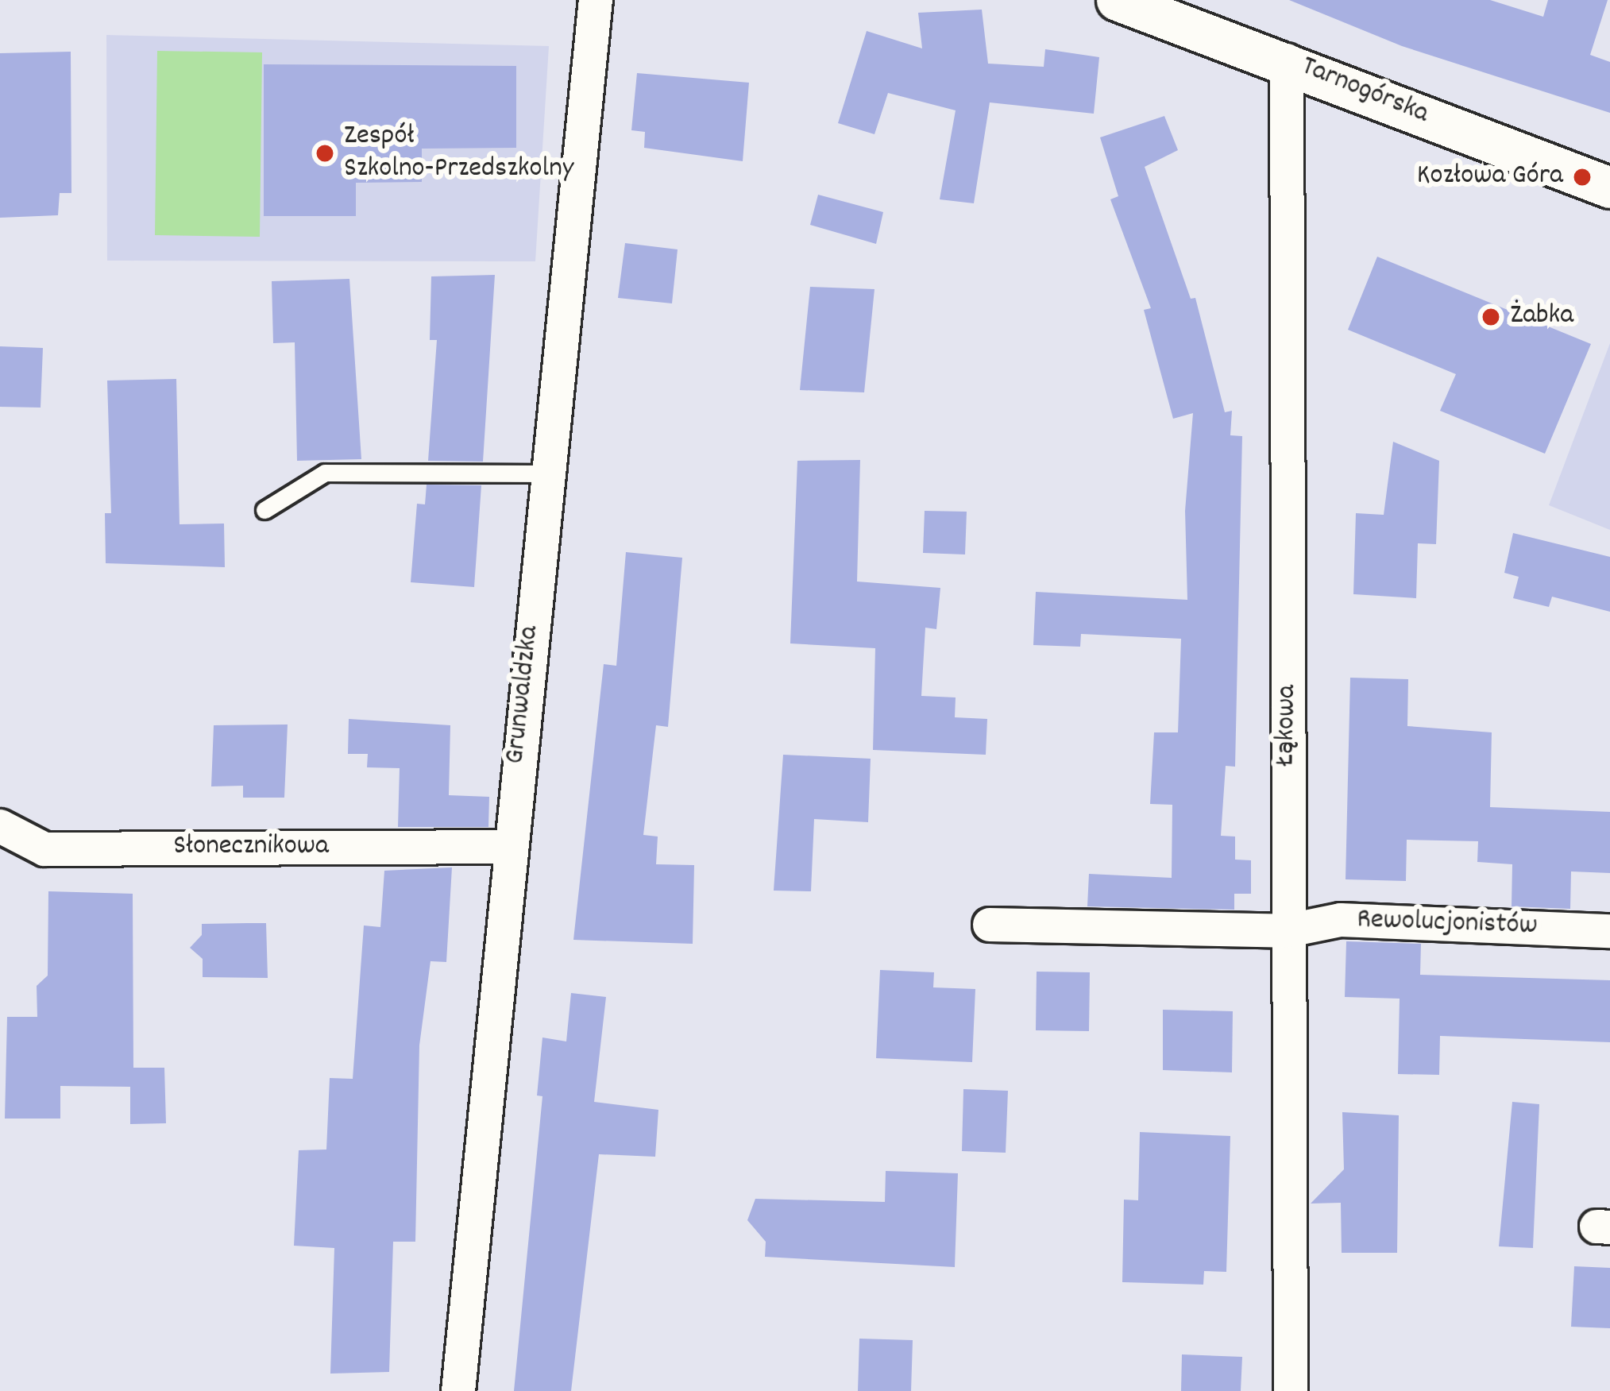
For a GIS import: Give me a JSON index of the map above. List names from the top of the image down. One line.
{"streets":{"street":["Tarnogórska","Grunwaldzka","Łąkowa","Słonecznikowa","Rewolucjonistów"]},"crossings":[["Tarnogórska","Łąkowa"],["Grunwaldzka","Słonecznikowa"],["Łąkowa","Rewolucjonistów"]],"places":["Zespół Szkolno-Przedszkolny","Kozłowa Góra","Żabka"]}
